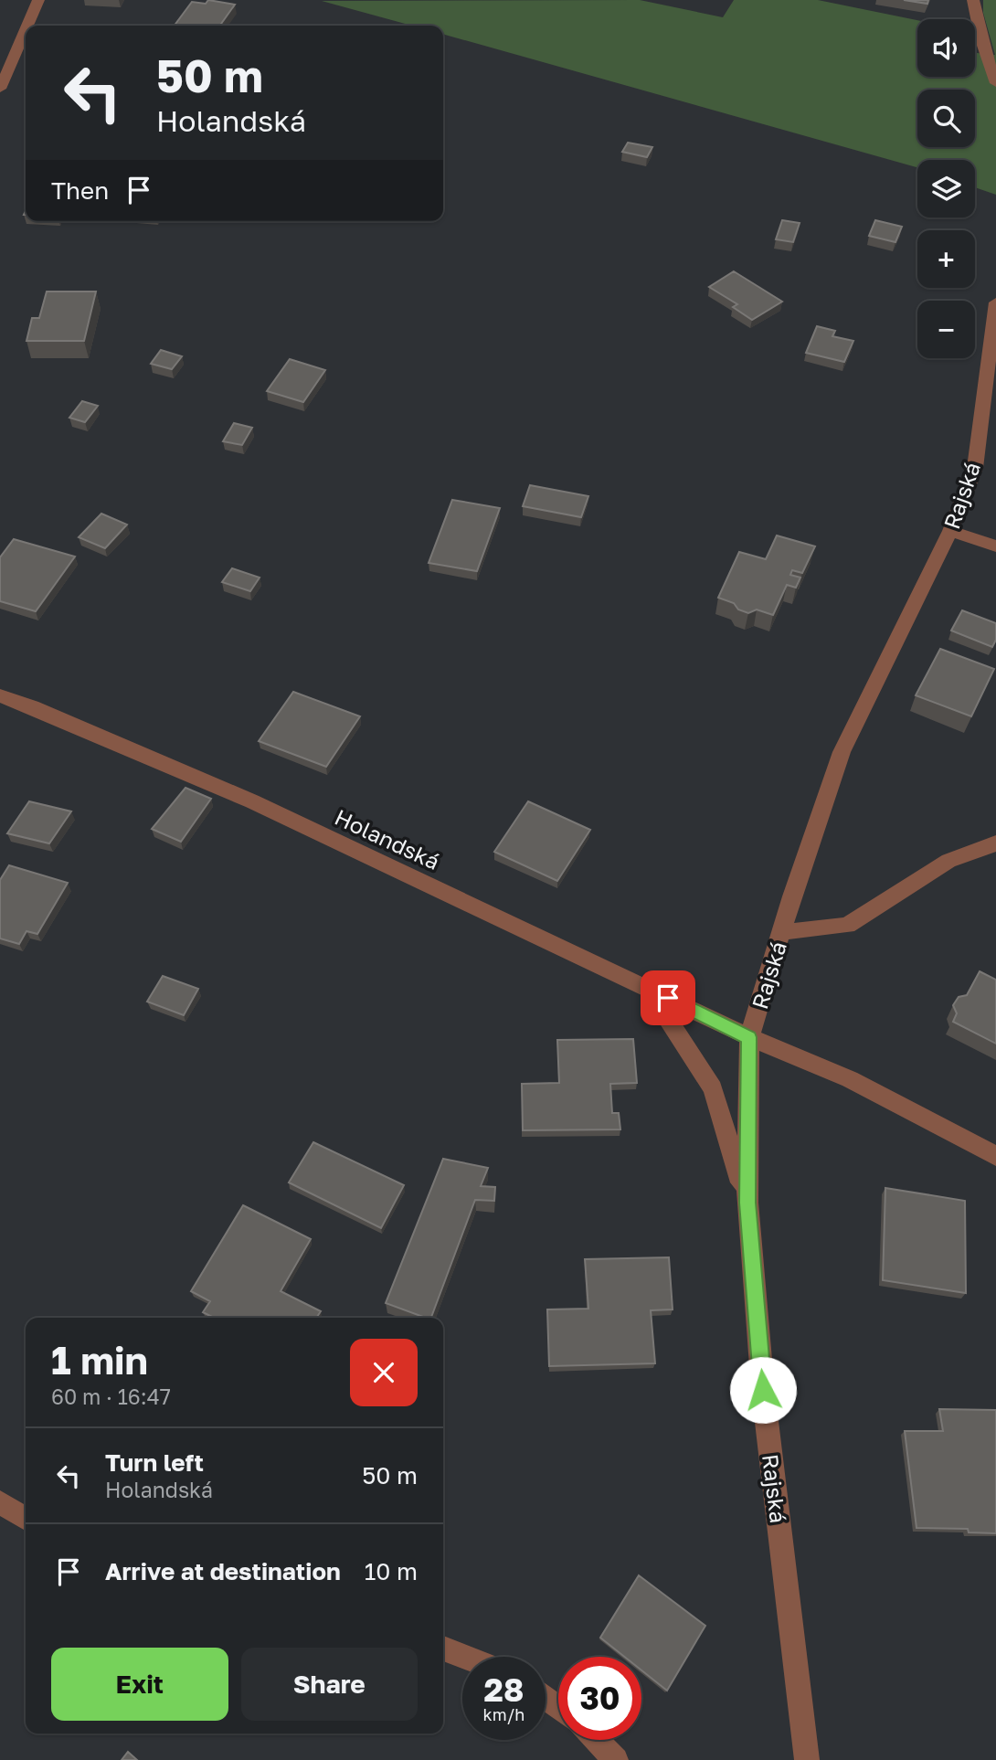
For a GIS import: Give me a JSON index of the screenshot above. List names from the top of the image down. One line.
{"streets":{"street":["Rajská","Holandská"]},"crossings":[["Rajská","Holandská"]],"page":{"map_buttons":["+","−"],"turn":["50 m","Holandská"],"then":"Then","heading":["1 min","60 m · 16:47"],"list":[{"name":"Turn left","note":"Holandská","value":"50 m"},{"name":"Arrive at destination","value":"10 m"}],"buttons":["Exit","Share"],"speed":"28 km/h","limit":"30"}}
